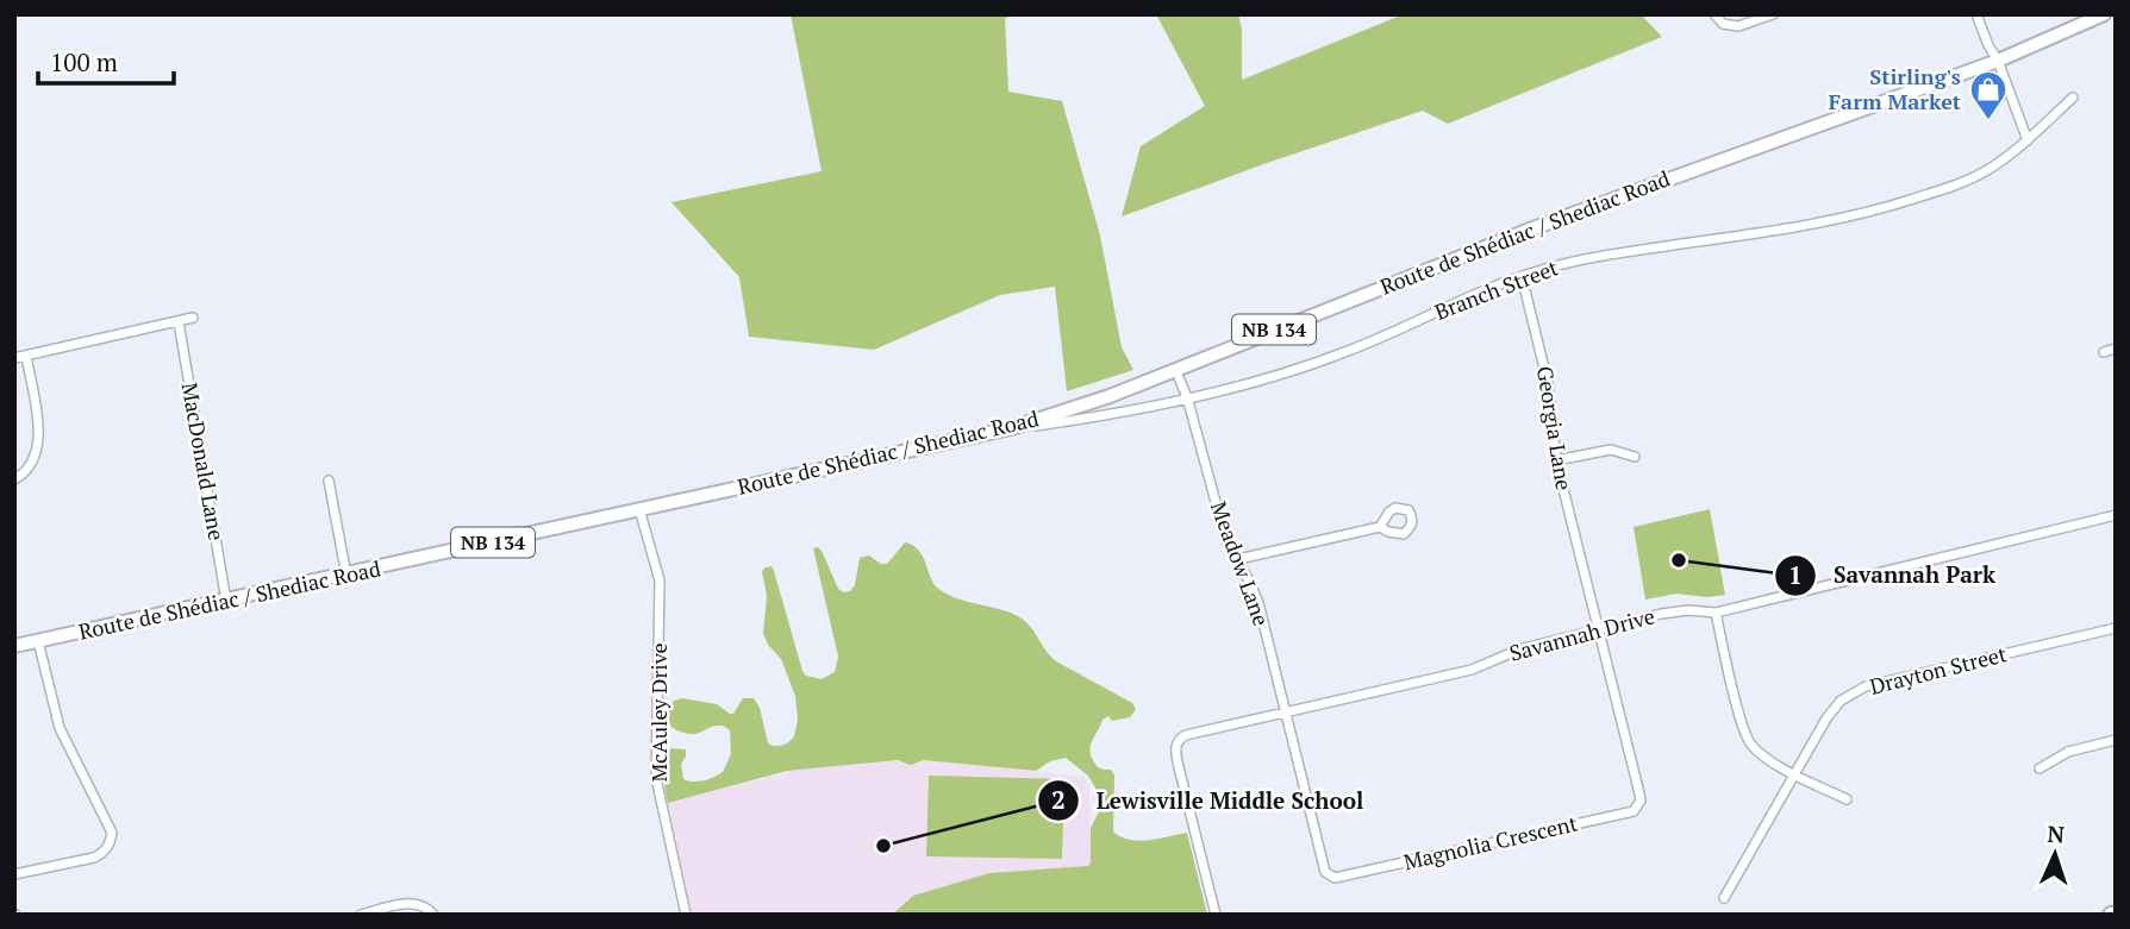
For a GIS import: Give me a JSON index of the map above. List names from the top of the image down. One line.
{"streets":{"main road":["Route de Shédiac / Shediac Road","NB 134"],"street":["Branch Street","Georgia Lane","MacDonald Lane","Meadow Lane","Savannah Drive","Drayton Street","McAuley Drive","Magnolia Crescent"]},"crossings":[["Route de Shédiac / Shediac Road","Branch Street"],["Route de Shédiac / Shediac Road","MacDonald Lane"],["Route de Shédiac / Shediac Road","Meadow Lane"],["Route de Shédiac / Shediac Road","McAuley Drive"],["Branch Street","Georgia Lane"],["Branch Street","Meadow Lane"],["Georgia Lane","Savannah Drive"],["Georgia Lane","Magnolia Crescent"],["Meadow Lane","Savannah Drive"],["Meadow Lane","Magnolia Crescent"],["Savannah Drive","Magnolia Crescent"]],"places":{"shop":["Stirling's Farm Market"],"other":["Savannah Park","Lewisville Middle School"]},"scale_bar":"100 m","north":"top"}
